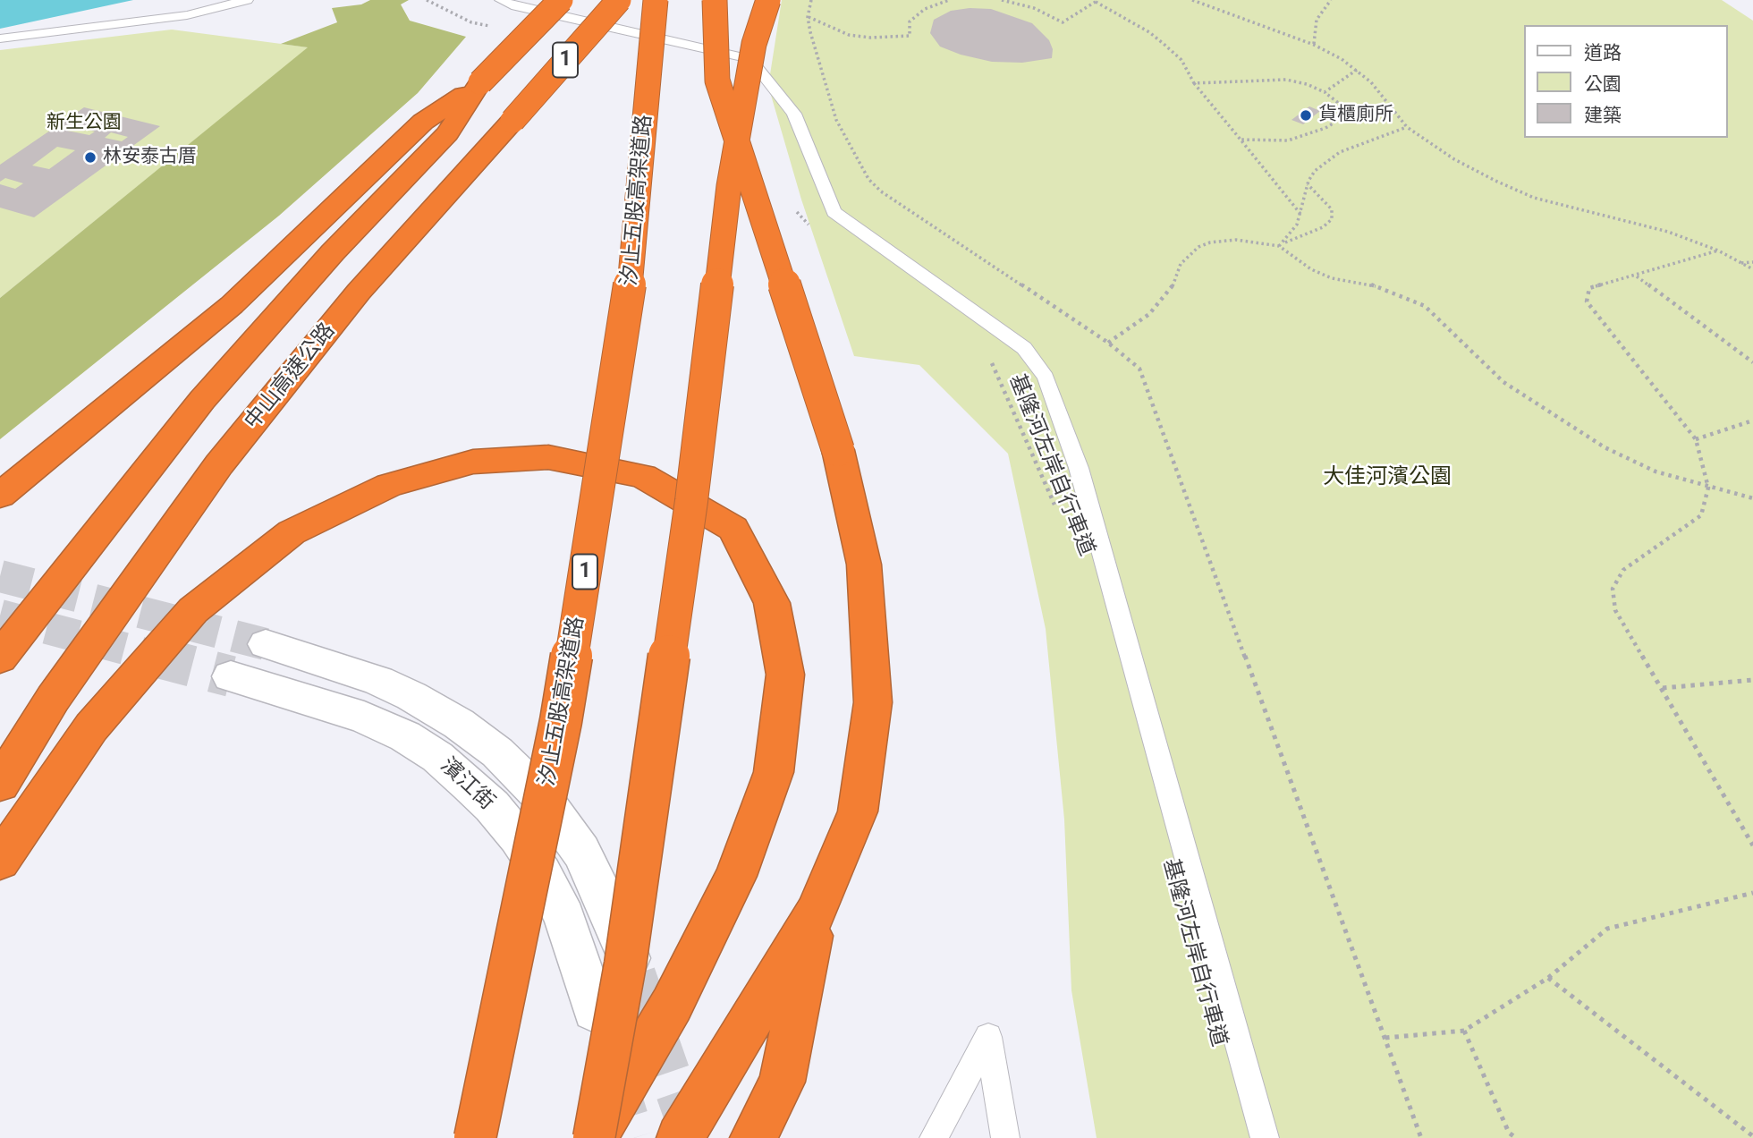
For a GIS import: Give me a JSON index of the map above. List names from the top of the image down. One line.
{"streets":{"highway":["1","汐止五股高架道路","中山高速公路"],"main road":["濱江街"],"path":["基隆河左岸自行車道"]},"parks":["新生公園","大佳河濱公園"],"places":["貨櫃廁所","林安泰古厝"],"legend":["道路","公園","建築"]}
